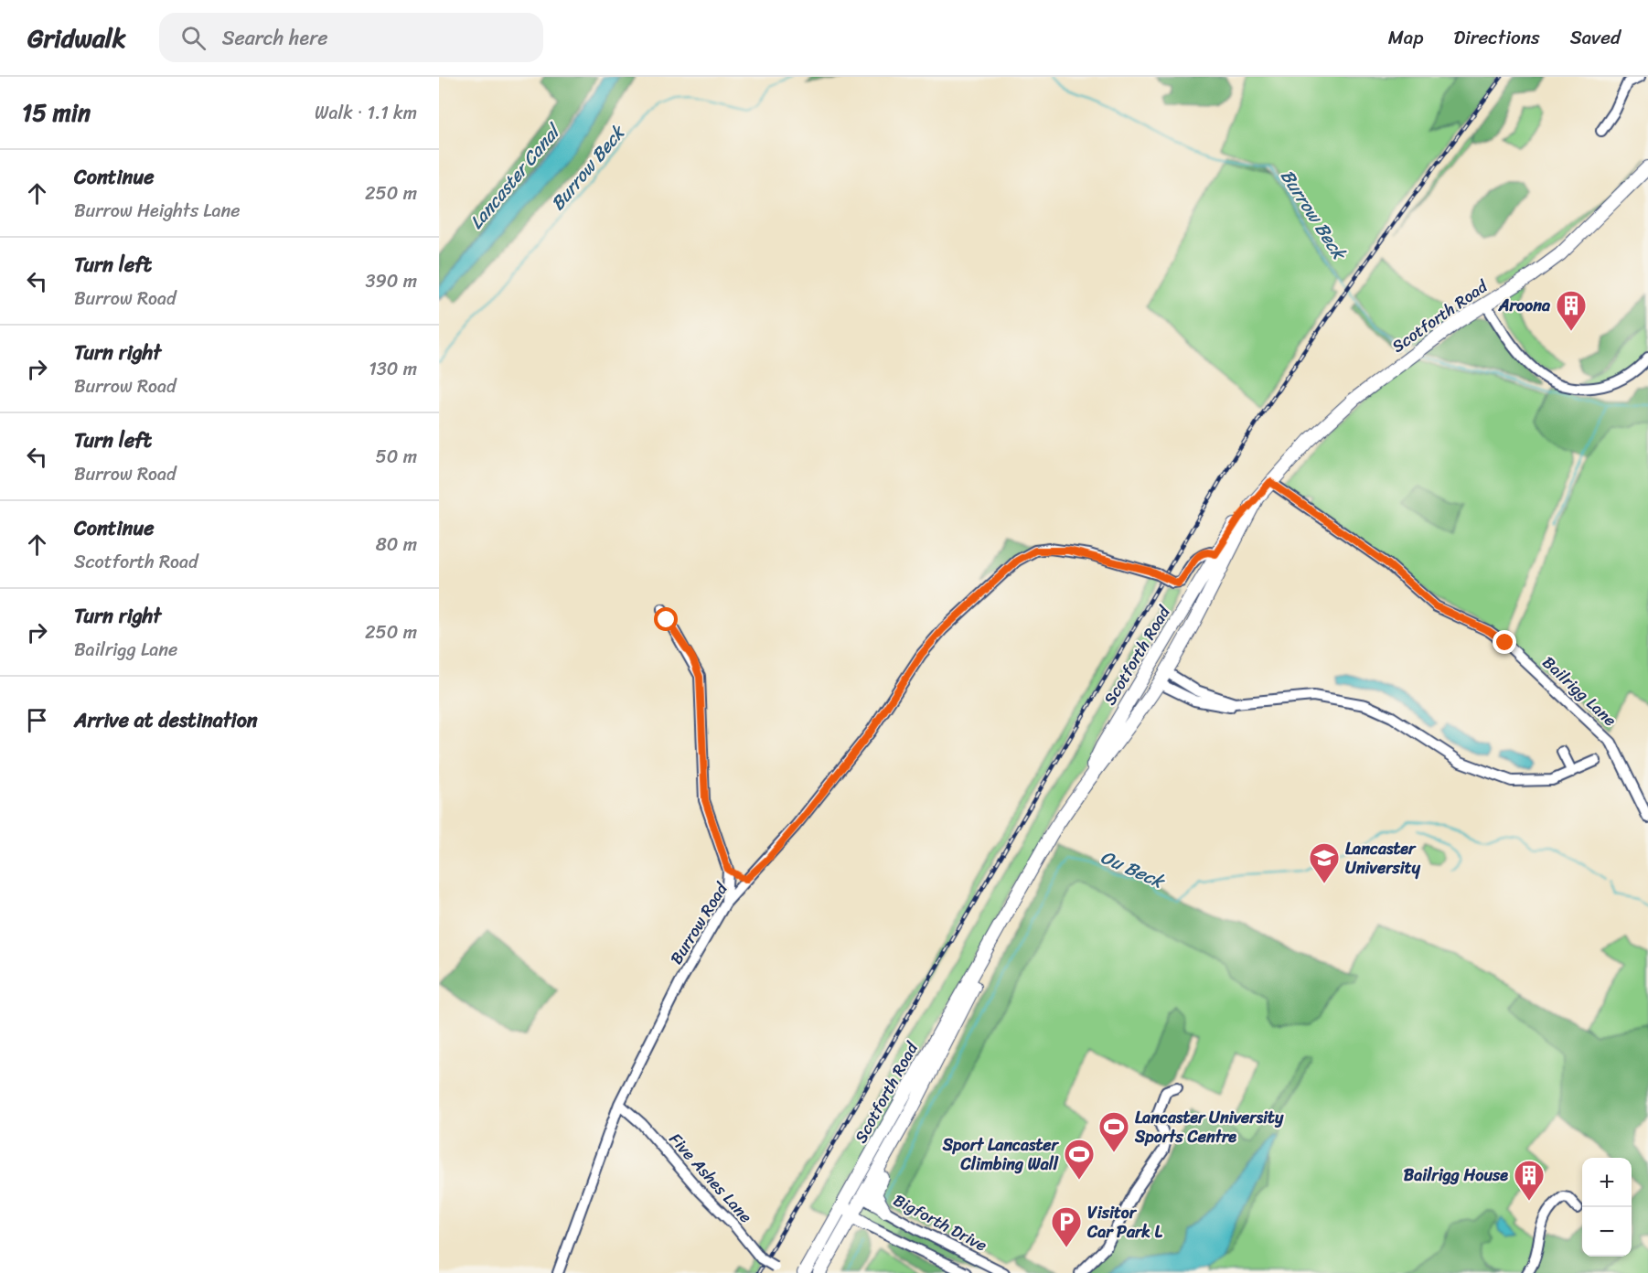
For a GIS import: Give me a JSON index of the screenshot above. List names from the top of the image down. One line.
{"streets":{"main road":["Scotforth Road"],"street":["Bailrigg Lane","Burrow Road","Five Ashes Lane","Bigforth Drive"]},"crossings":[["Scotforth Road","Bailrigg Lane"],["Scotforth Road","Burrow Road"],["Scotforth Road","Bigforth Drive"],["Burrow Road","Five Ashes Lane"]],"water":["Burrow Beck","Lancaster Canal","Ou Beck"],"places":{"building":["Aroona","Bailrigg House"],"school or university":["Lancaster University"],"sports":["Lancaster University Sports Centre","Sport Lancaster Climbing Wall"],"parking":["Visitor Car Park L"]},"page":{"header":"Gridwalk","search":"Search here","nav":["Map","Directions","Saved"],"heading":["15 min","Walk · 1.1 km"],"list":[["Continue","Burrow Heights Lane","250 m"],["Turn left","Burrow Road","390 m"],["Turn right","Burrow Road","130 m"],["Turn left","Burrow Road","50 m"],["Continue","Scotforth Road","80 m"],["Turn right","Bailrigg Lane","250 m"],"Arrive at destination"],"map_buttons":["+","−"]}}
